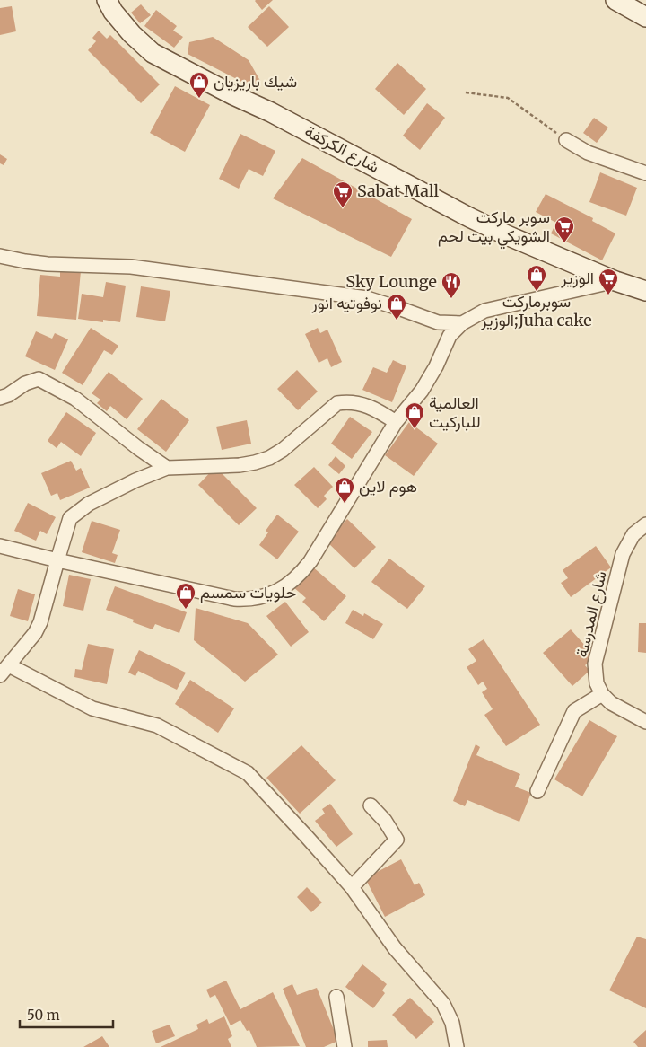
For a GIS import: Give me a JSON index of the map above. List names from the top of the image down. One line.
{"streets":{"street":["شارع الكركفة","شارع المدرسة"]},"places":{"shop":["شيك باريزيان","سوبرماركت الوزير;Juha cake","نوفوتيه انور","العالمية للباركيت","هوم لاين","حلويات سمسم"],"supermarket":["Sabat Mall","سوبر ماركت الشويكي بيت لحم","الوزير"],"restaurant":["Sky Lounge"]},"scale_bar":"50 m"}
